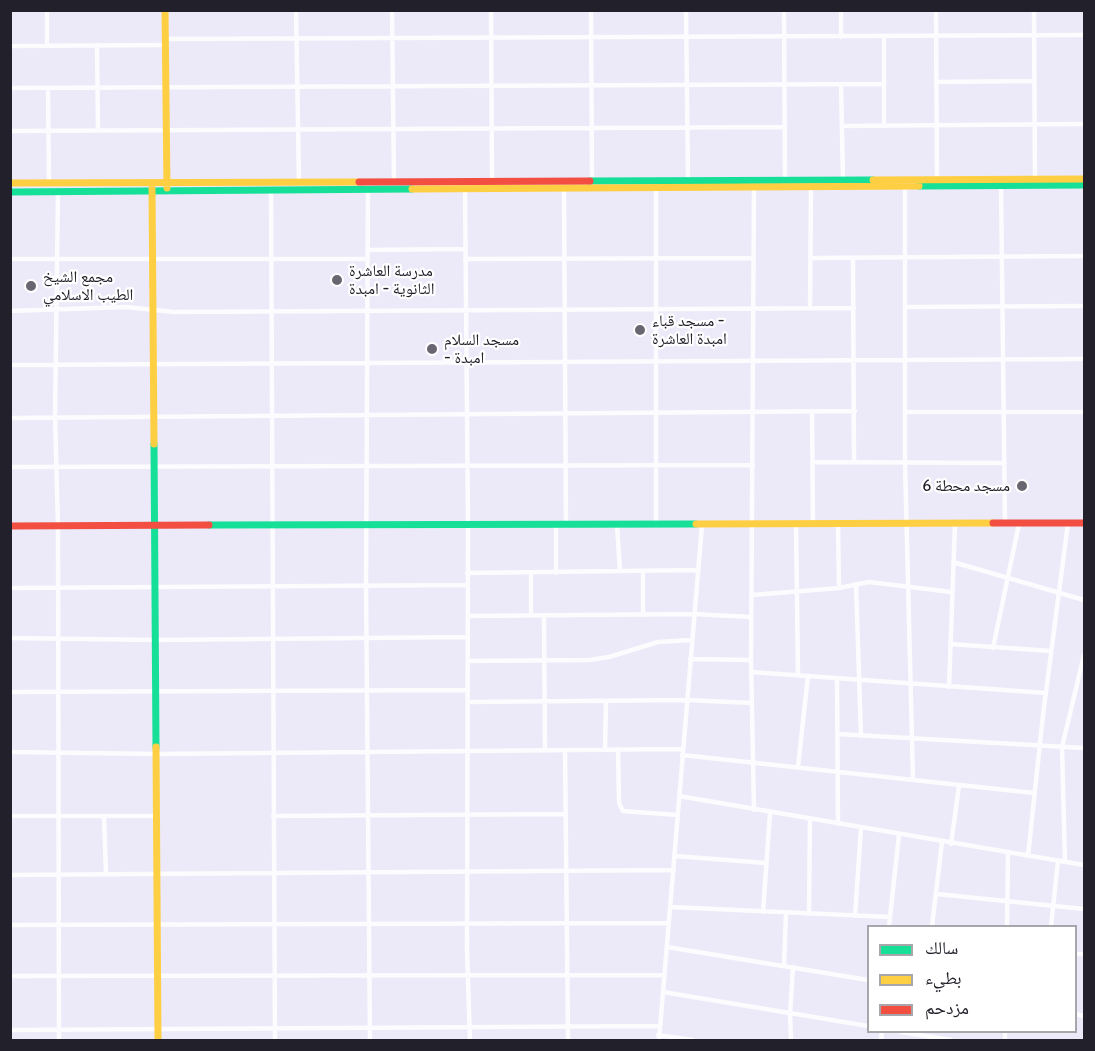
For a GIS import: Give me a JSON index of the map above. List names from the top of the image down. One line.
{"places":["مدرسة العاشرة الثانوية - امبدة","مجمع الشيخ الطيب الاسلامي","مسجد قباء - امبدة العاشرة","مسجد السلام - امبدة","مسجد محطة 6"],"legend":["سالك","بطيء","مزدحم"]}
